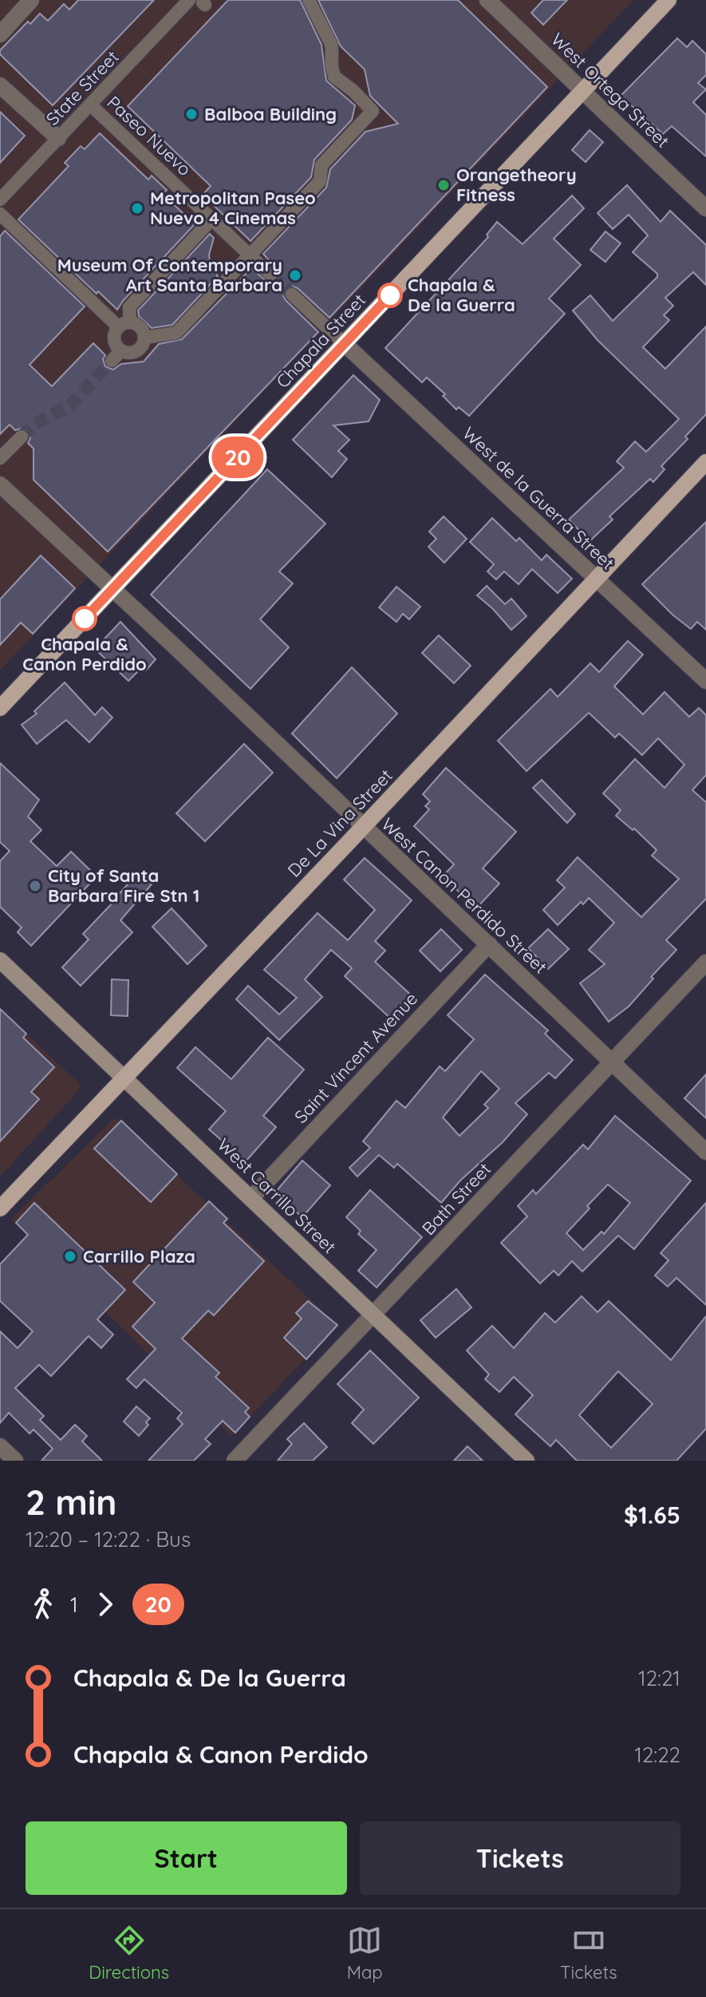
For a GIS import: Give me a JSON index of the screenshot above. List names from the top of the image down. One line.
{"streets":{"main road":["Chapala Street","De La Vina Street","West Carrillo Street"],"street":["State Street","West Ortega Street","Paseo Nuevo","West de la Guerra Street","West Canon Perdido Street","Saint Vincent Avenue","Bath Street"]},"crossings":[["State Street","Paseo Nuevo"],["West Ortega Street","Chapala Street"],["Chapala Street","West de la Guerra Street"],["Chapala Street","West Canon Perdido Street"],["West de la Guerra Street","De La Vina Street"],["De La Vina Street","West Canon Perdido Street"],["De La Vina Street","West Carrillo Street"],["West Canon Perdido Street","Saint Vincent Avenue"],["West Canon Perdido Street","Bath Street"],["Saint Vincent Avenue","West Carrillo Street"],["West Carrillo Street","Bath Street"]],"places":["Balboa Building","Orangetheory Fitness","Metropolitan Paseo Nuevo 4 Cinemas","Museum Of Contemporary Art Santa Barbara","Chapala & De la Guerra","Chapala & Canon Perdido","City of Santa Barbara Fire Stn 1","Carrillo Plaza"],"lines":["bus line 20"],"page":{"on_map":"20","heading":["2 min","12:20 – 12:22 · Bus","$1.65"],"legs":["1","20"],"list":[{"name":"Chapala & De la Guerra","value":"12:21"},{"name":"Chapala & Canon Perdido","value":"12:22"}],"buttons":["Start","Tickets"],"tabs":["Directions","Map","Tickets"]}}
